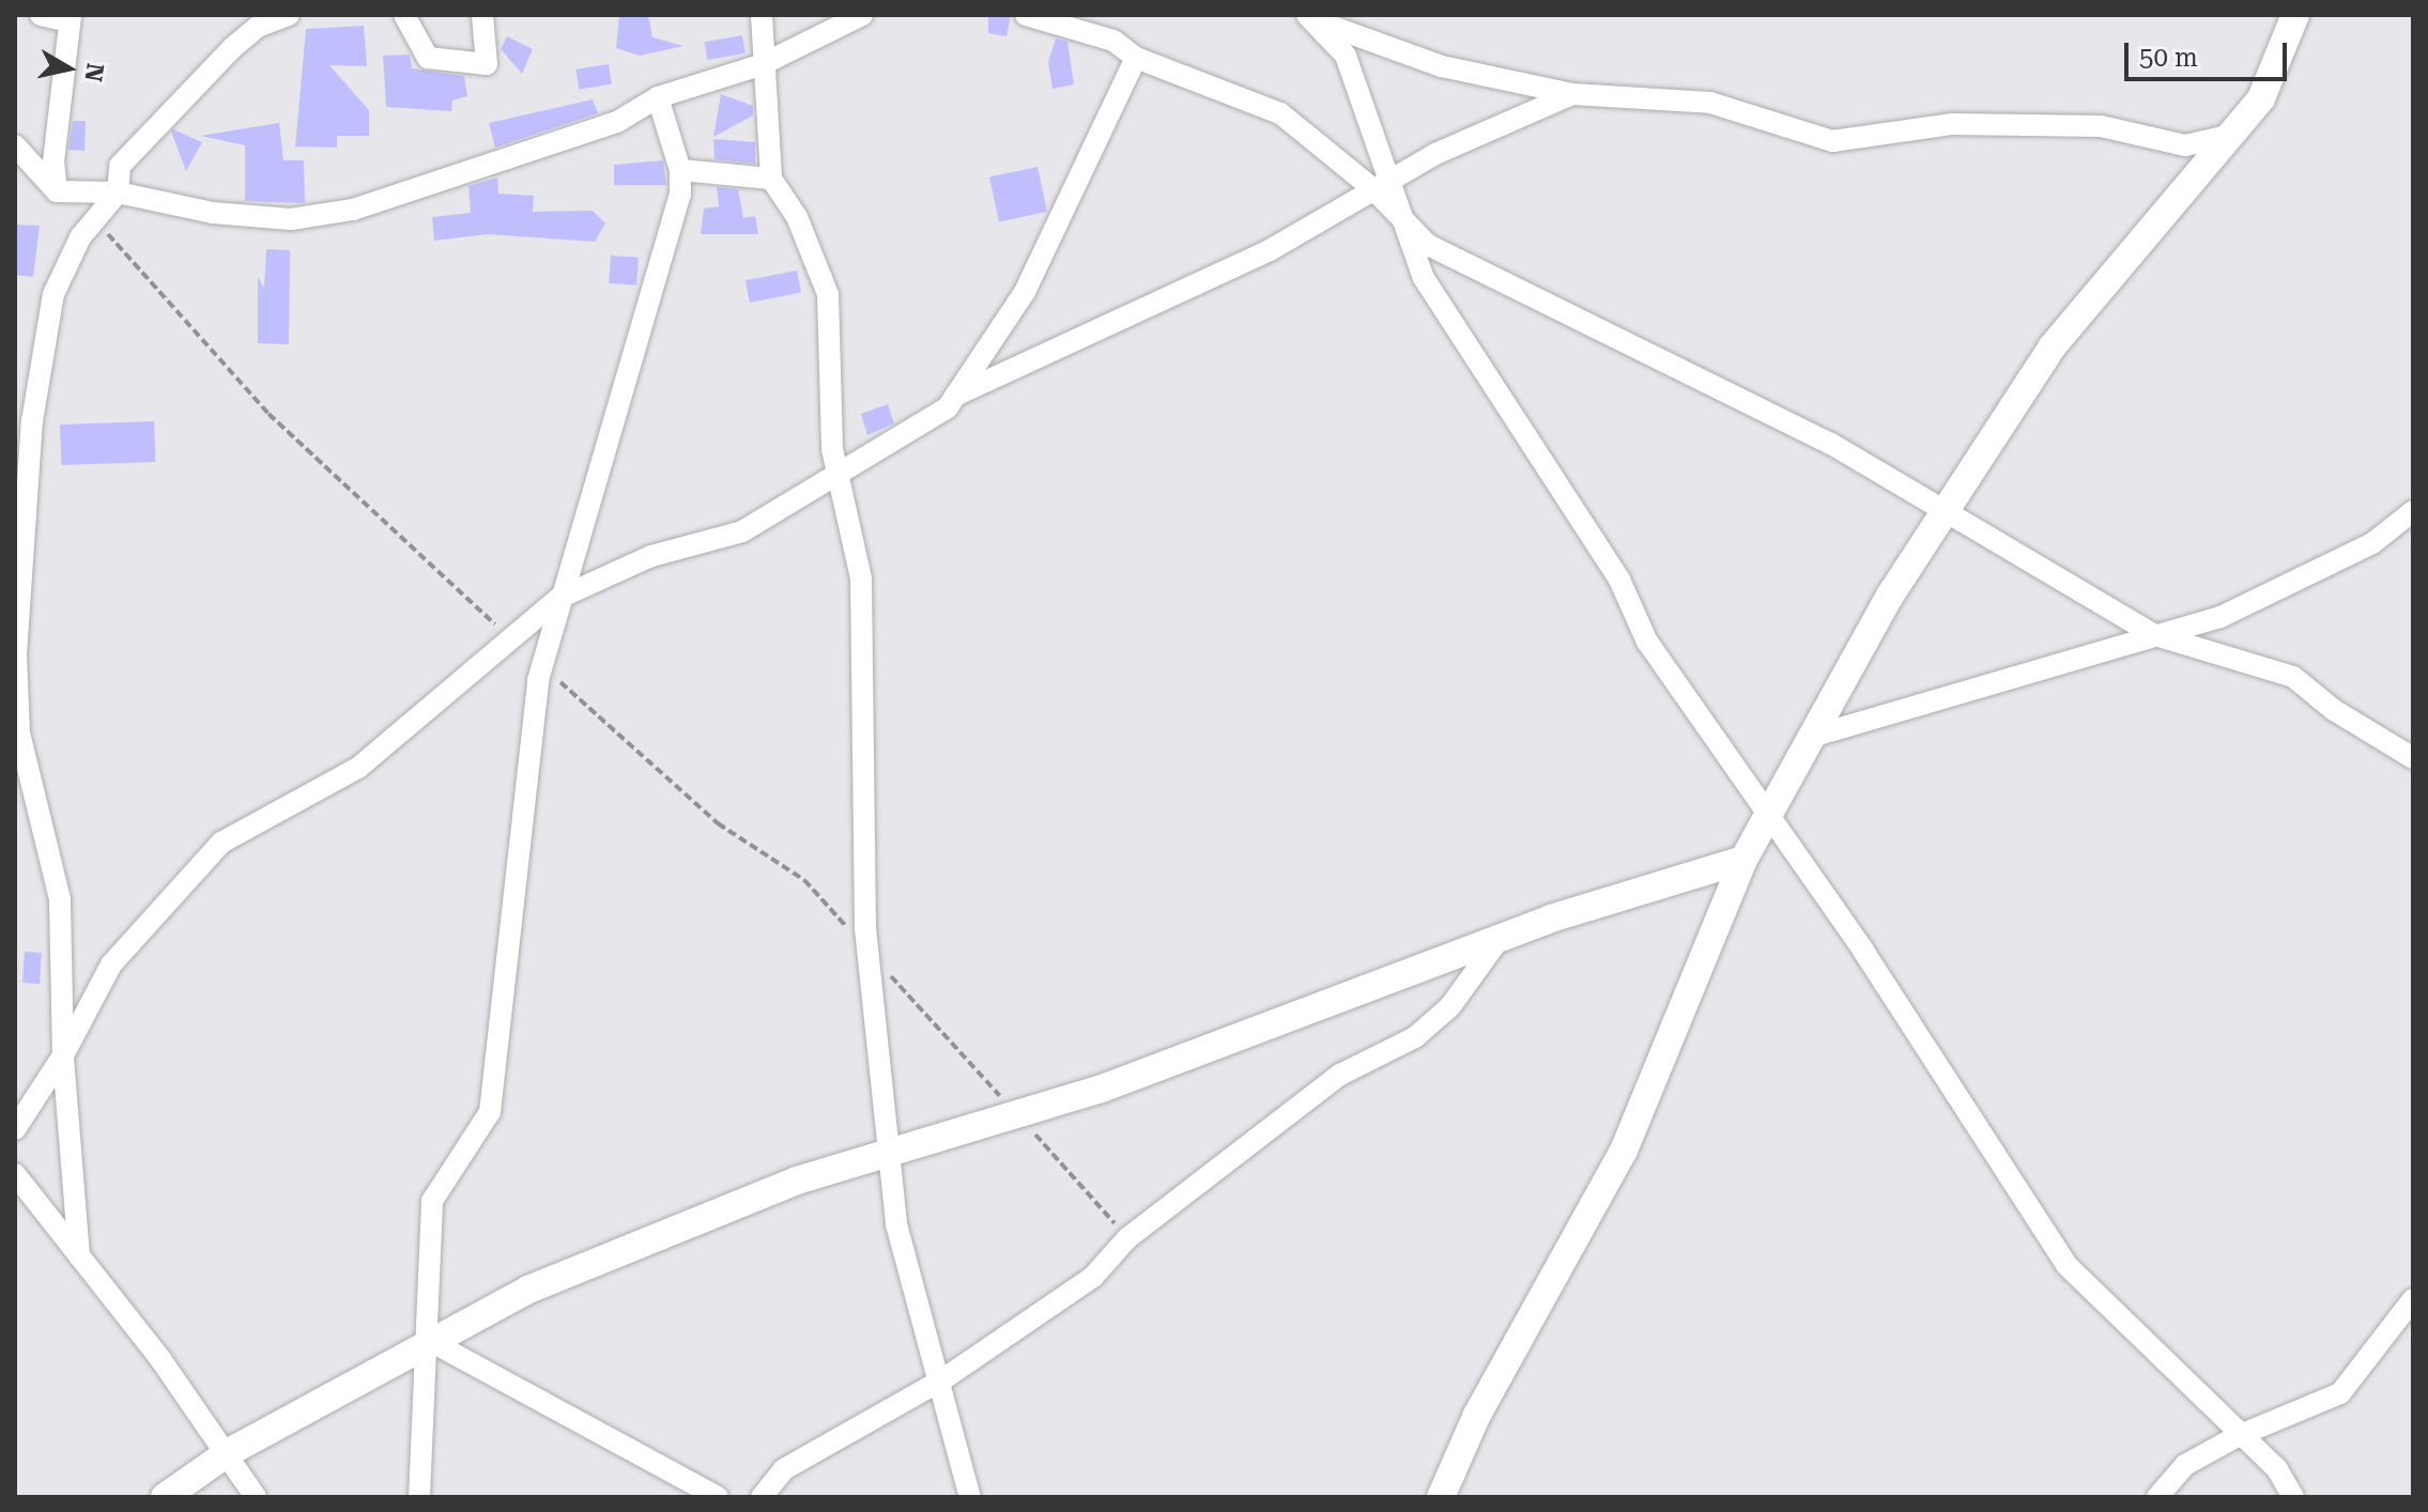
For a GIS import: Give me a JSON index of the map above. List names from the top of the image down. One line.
{"scale_bar":"50 m","north":"right"}
